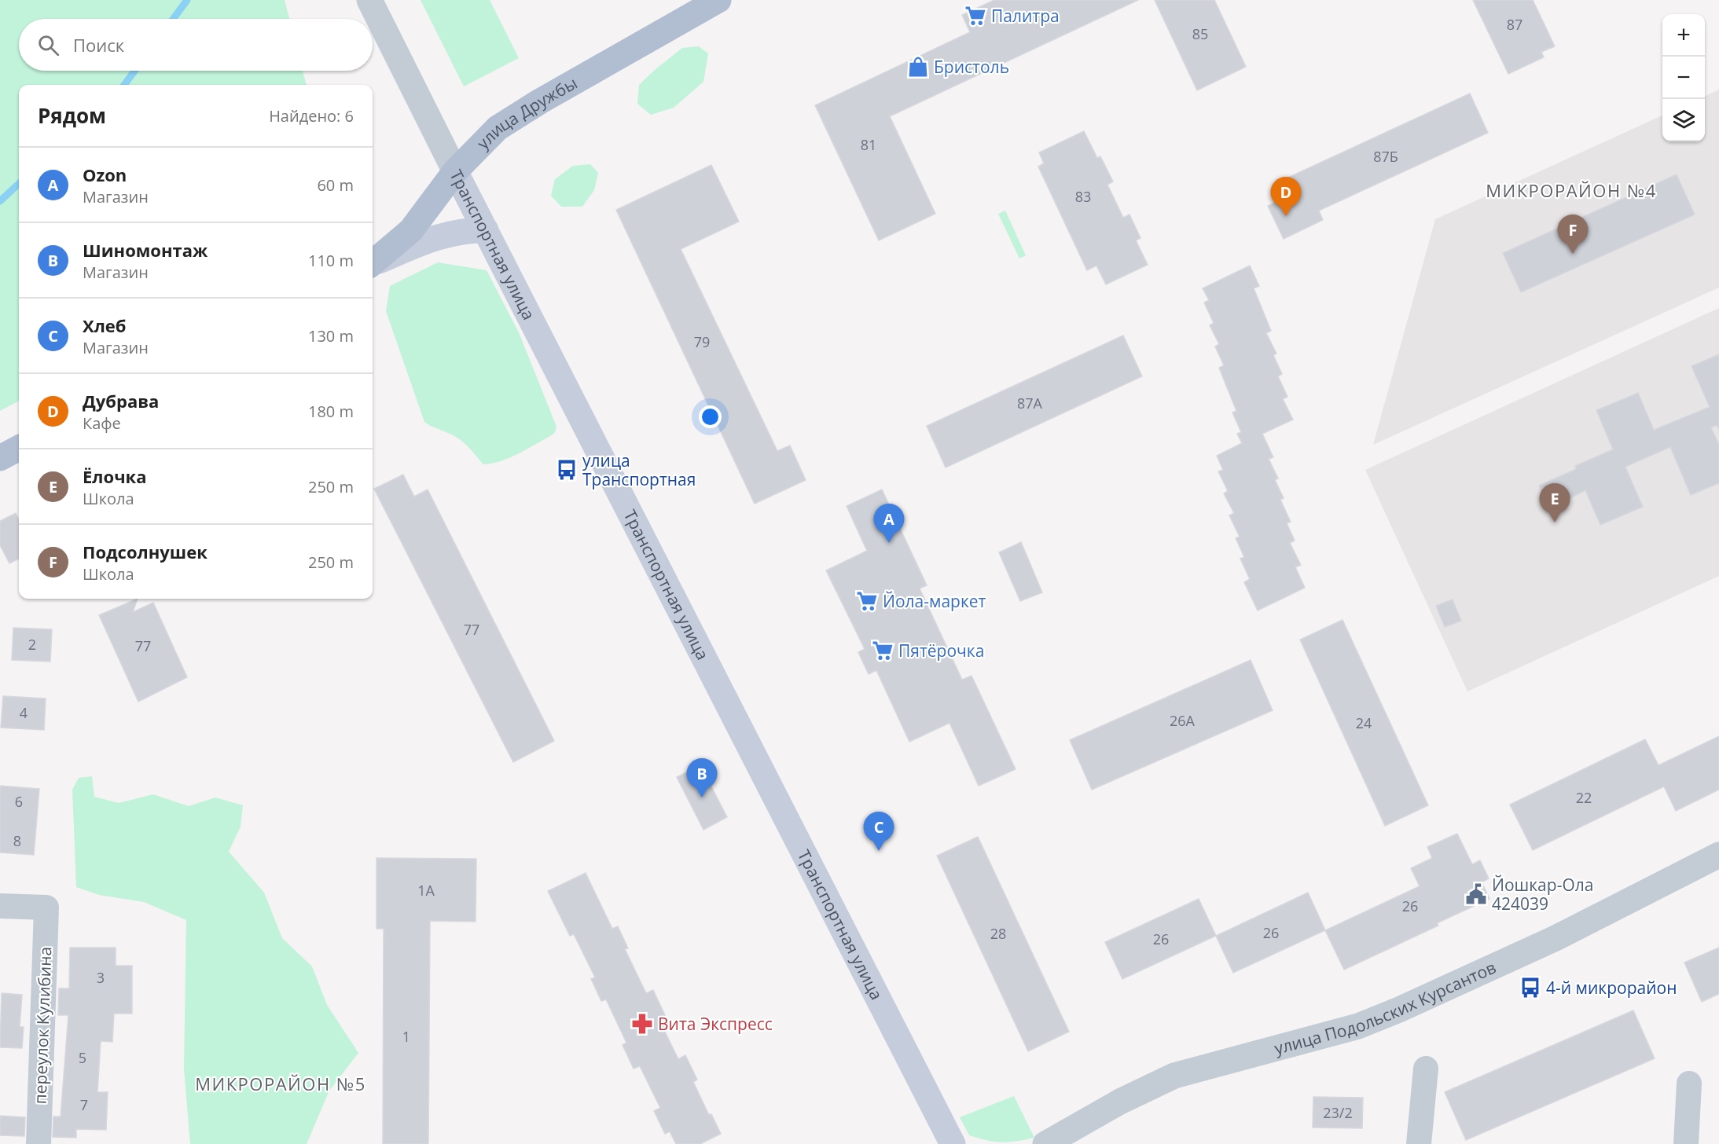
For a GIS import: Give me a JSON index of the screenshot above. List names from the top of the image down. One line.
{"streets":{"main road":["улица Дружбы","Транспортная улица"],"street":["улица Подольских Курсантов","переулок Кулибина"]},"crossings":[["улица Дружбы","Транспортная улица"]],"districts":["МИКРОРАЙОН №4","МИКРОРАЙОН №5"],"places":{"supermarket":["Палитра","Йола-маркет","Пятёрочка"],"shop":["Бристоль"],"bus stop":["улица Транспортная","4-й микрорайон"],"public building":["Йошкар-Ола 424039"],"pharmacy":["Вита Экспресс"]},"house_numbers":["87","85","81","87Б","83","79","87А","77","2","77","4","26А","24","22","6","8","1А","26","26","28","26","3","1","5","7","23/2"],"page":{"map_buttons":["+","−"],"search":"Поиск","heading":["Рядом","Найдено: 6"],"list":[{"mark":"A","name":"Ozon","note":"Магазин","value":"60 m"},{"mark":"B","name":"Шиномонтаж","note":"Магазин","value":"110 m"},{"mark":"C","name":"Хлеб","note":"Магазин","value":"130 m"},{"mark":"D","name":"Дубрава","note":"Кафе","value":"180 m"},{"mark":"E","name":"Ёлочка","note":"Школа","value":"250 m"},{"mark":"F","name":"Подсолнушек","note":"Школа","value":"250 m"}],"pins":["D","F","E","A","B","C"]}}
